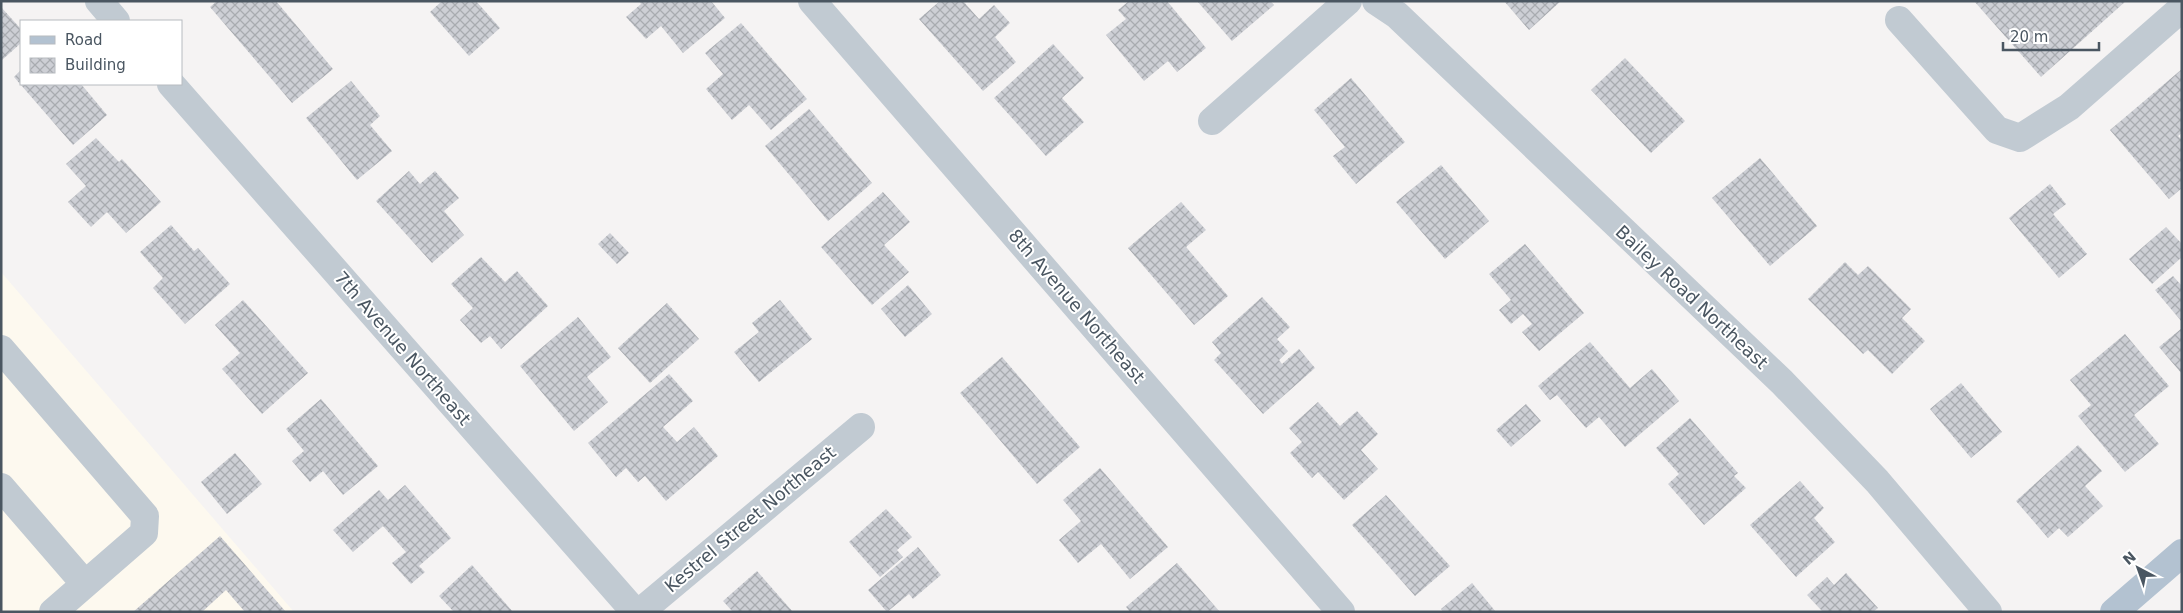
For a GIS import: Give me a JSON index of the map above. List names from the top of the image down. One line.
{"streets":{"street":["Bailey Road Northeast","8th Avenue Northeast","7th Avenue Northeast","Kestrel Street Northeast"]},"legend":["Road","Building"],"scale_bar":"20 m","north":"top left"}
